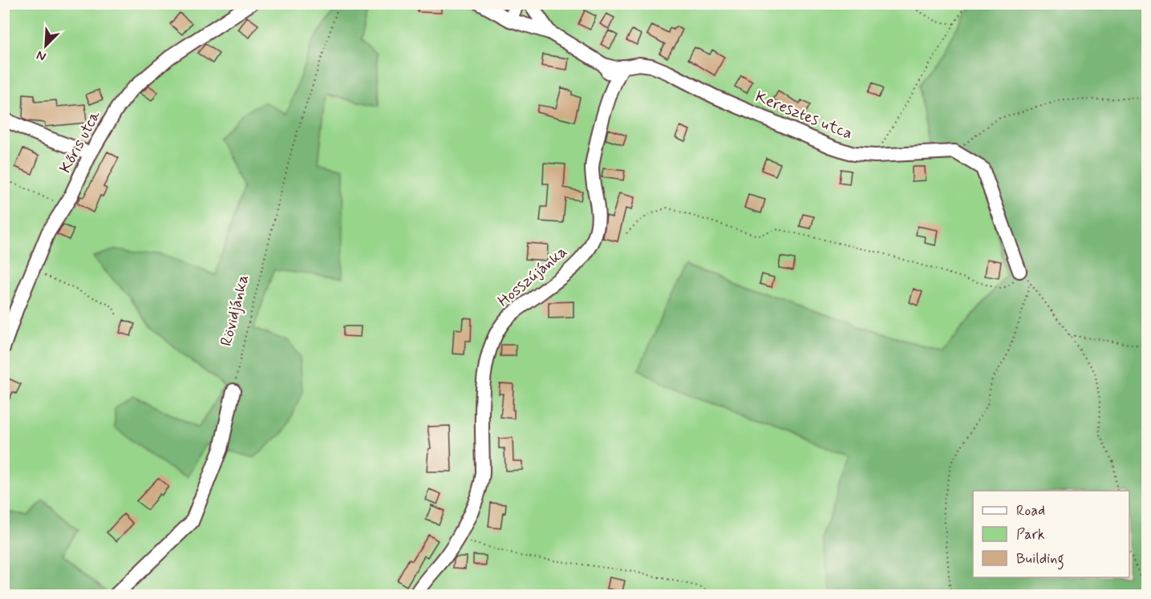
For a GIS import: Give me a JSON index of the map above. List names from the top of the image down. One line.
{"streets":{"street":["Keresztes utca","Kőris utca","Hosszújánka"],"path":["Rövidjánka"]},"legend":["Road","Park","Building"],"north":"bottom left"}
